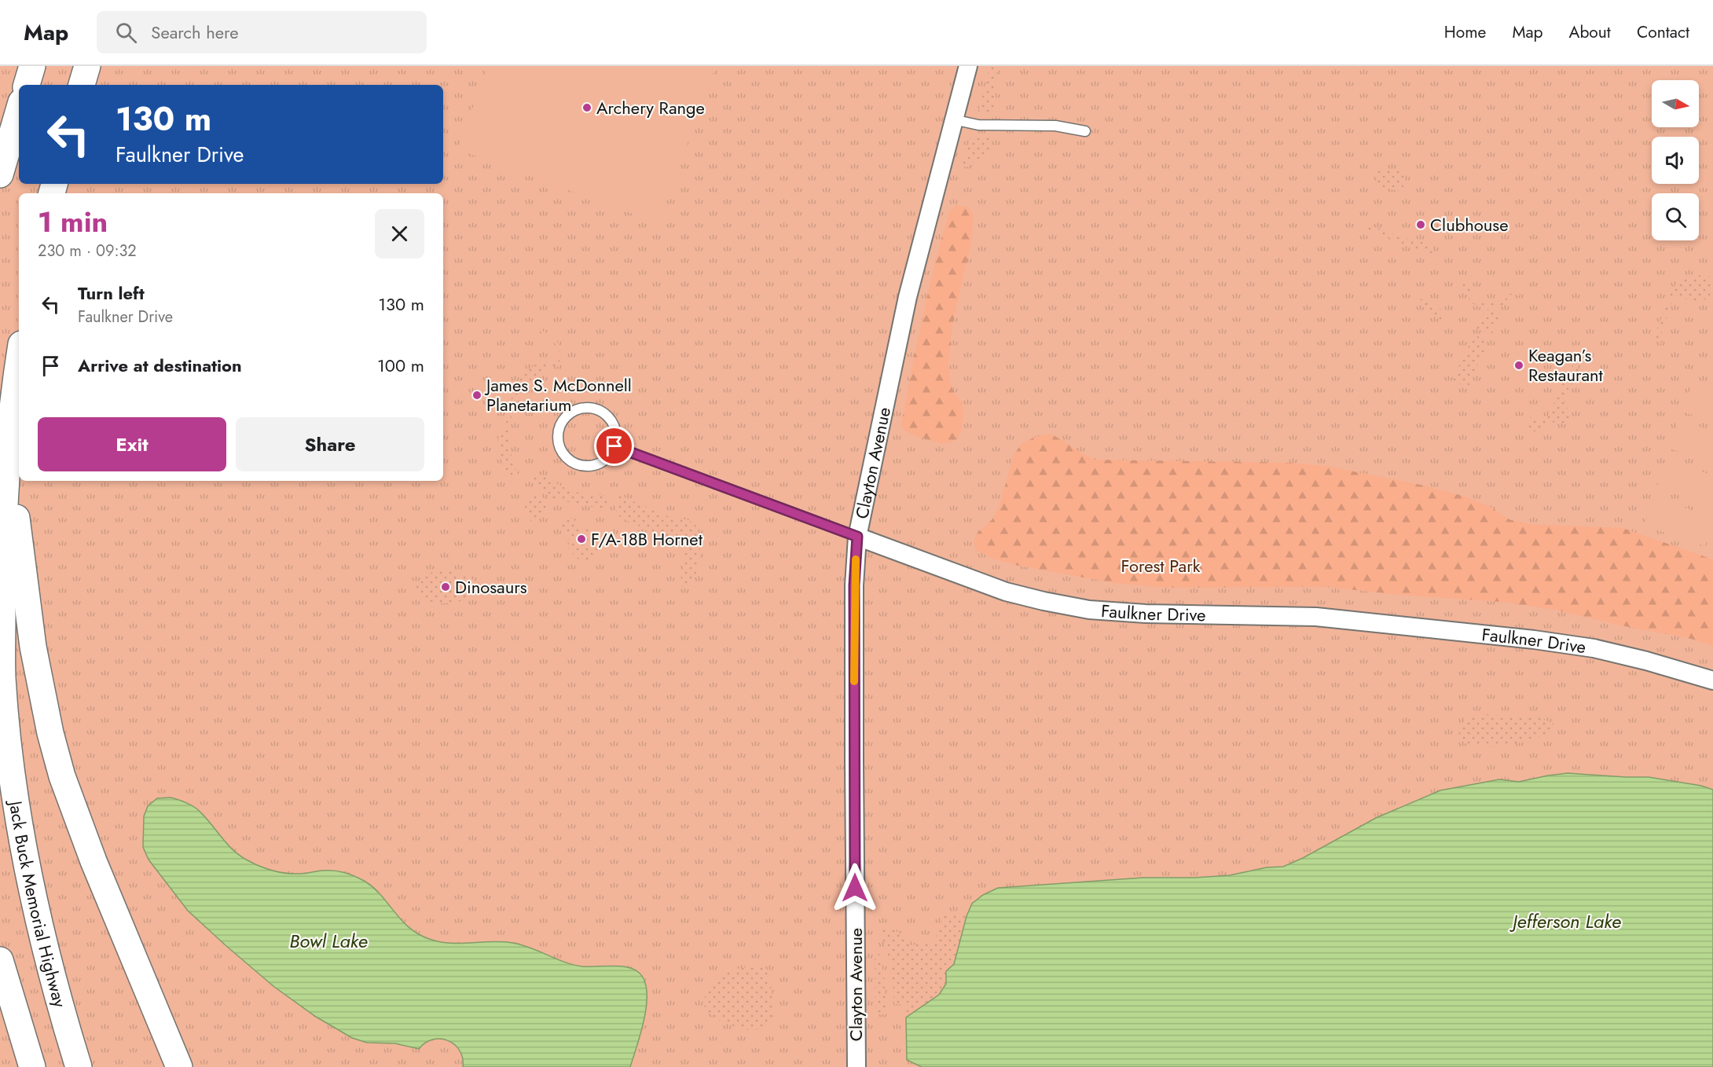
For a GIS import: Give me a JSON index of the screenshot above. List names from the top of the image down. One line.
{"streets":{"highway":["Jack Buck Memorial Highway"],"street":["Clayton Avenue","Faulkner Drive"]},"crossings":[["Clayton Avenue","Faulkner Drive"]],"water":["Jefferson Lake","Bowl Lake"],"parks":["Forest Park"],"places":["Archery Range","Clubhouse","Keagan’s Restaurant","James S. McDonnell Planetarium","F/A-18B Hornet","Dinosaurs"],"north":"right","page":{"header":"Map","search":"Search here","nav":["Home","Map","About","Contact"],"turn":["130 m","Faulkner Drive"],"heading":["1 min","230 m · 09:32"],"list":[{"name":"Turn left","note":"Faulkner Drive","value":"130 m"},{"name":"Arrive at destination","value":"100 m"}],"buttons":["Exit","Share"]}}
